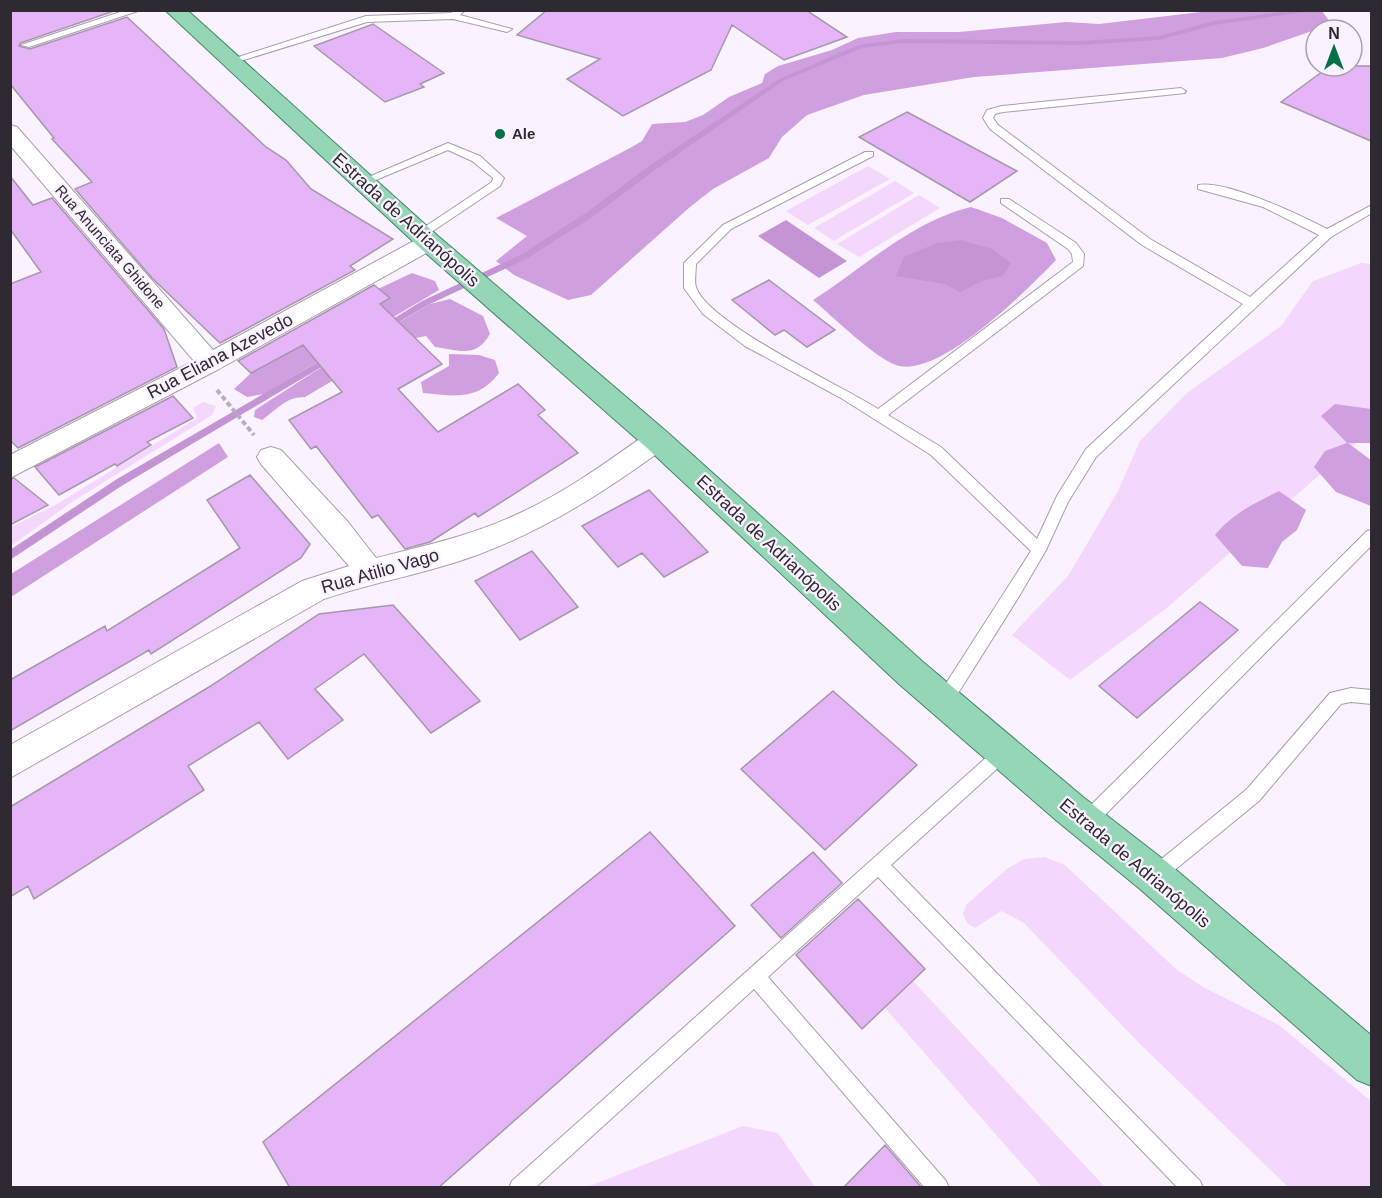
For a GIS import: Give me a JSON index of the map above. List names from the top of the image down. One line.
{"streets":{"main road":["Estrada de Adrianópolis"],"street":["Rua Anunciata Ghidone","Rua Eliana Azevedo","Rua Atilio Vago"]},"crossings":[["Estrada de Adrianópolis","Rua Eliana Azevedo"],["Estrada de Adrianópolis","Rua Atilio Vago"],["Rua Anunciata Ghidone","Rua Eliana Azevedo"]],"places":["Ale"],"north":"top"}
